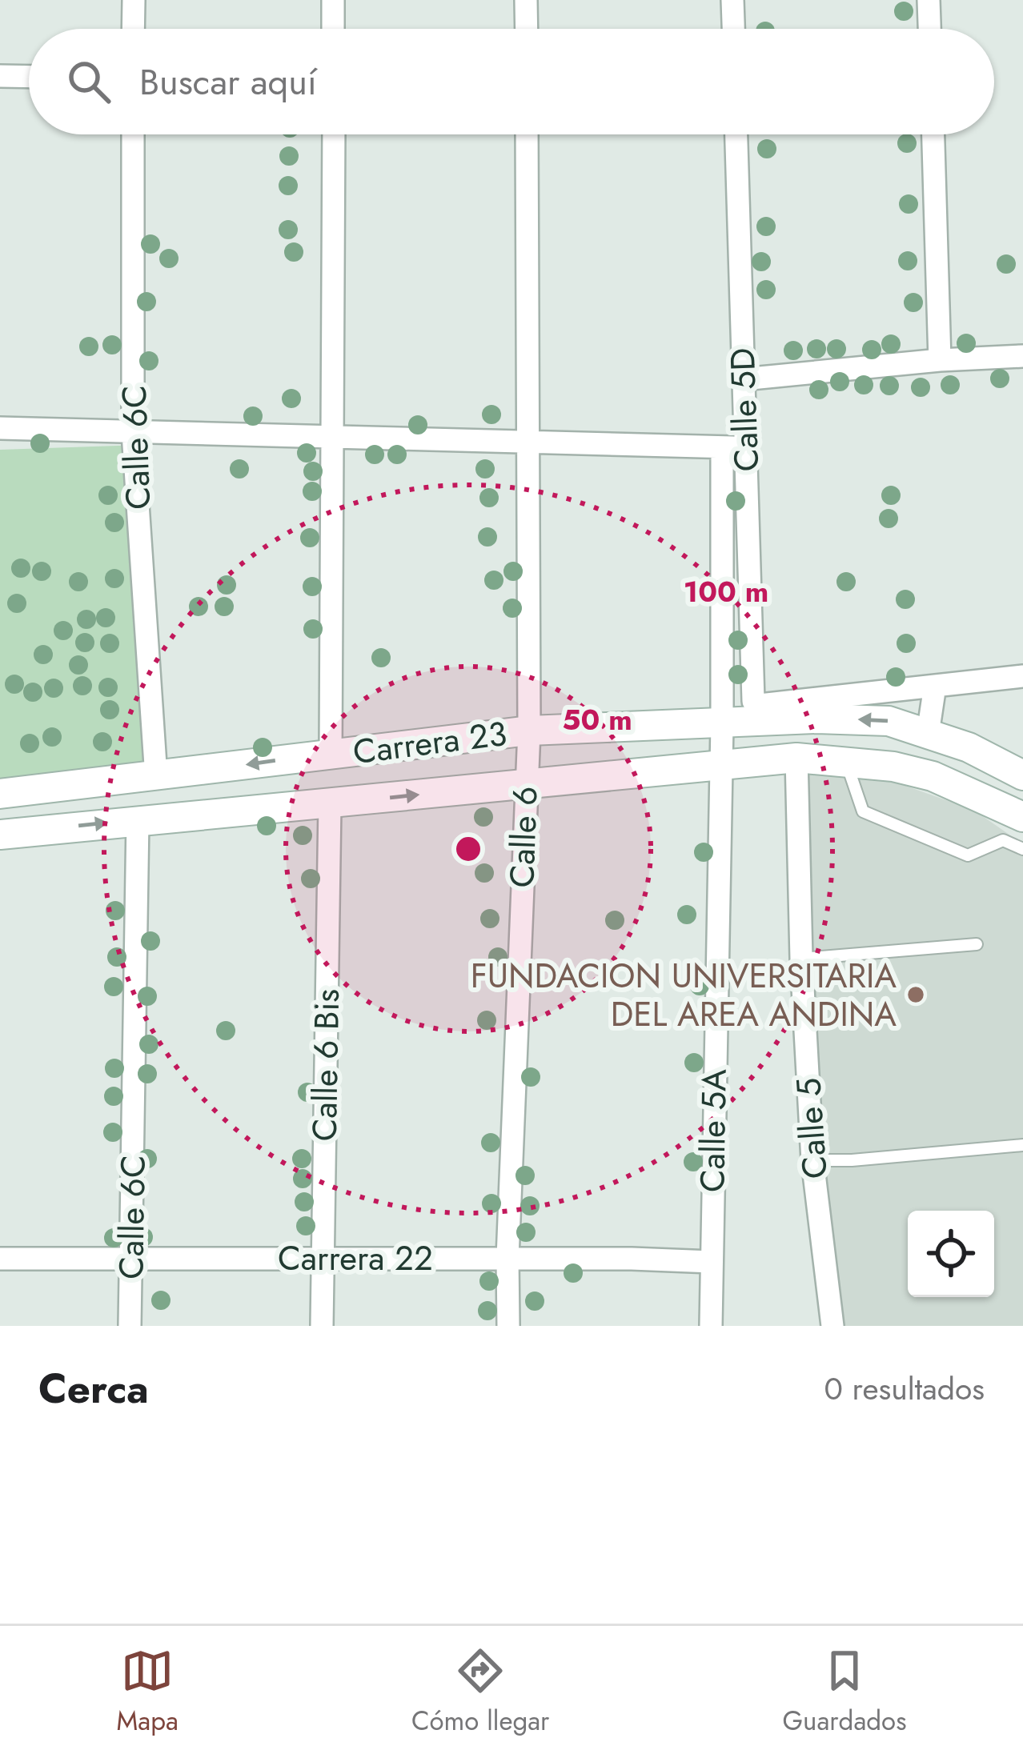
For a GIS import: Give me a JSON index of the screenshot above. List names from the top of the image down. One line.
{"streets":{"main road":["Carrera 23"],"street":["Calle 5D","Calle 6C","Calle 6","Calle 6 Bis","Calle 5","Calle 5A","Carrera 22"]},"crossings":[["Calle 6C","Carrera 23"],["Calle 6C","Carrera 22"],["Carrera 23","Calle 6"],["Carrera 23","Calle 6 Bis"],["Carrera 23","Calle 5"],["Carrera 23","Calle 5A"],["Calle 6","Carrera 22"],["Calle 6 Bis","Carrera 22"],["Calle 5A","Carrera 22"]],"places":["FUNDACION UNIVERSITARIA DEL AREA ANDINA"],"page":{"search":"Buscar aquí","heading":["Cerca","0 resultados"],"nav":["Mapa","Cómo llegar","Guardados"]},"rings":["100 m","50 m"]}
